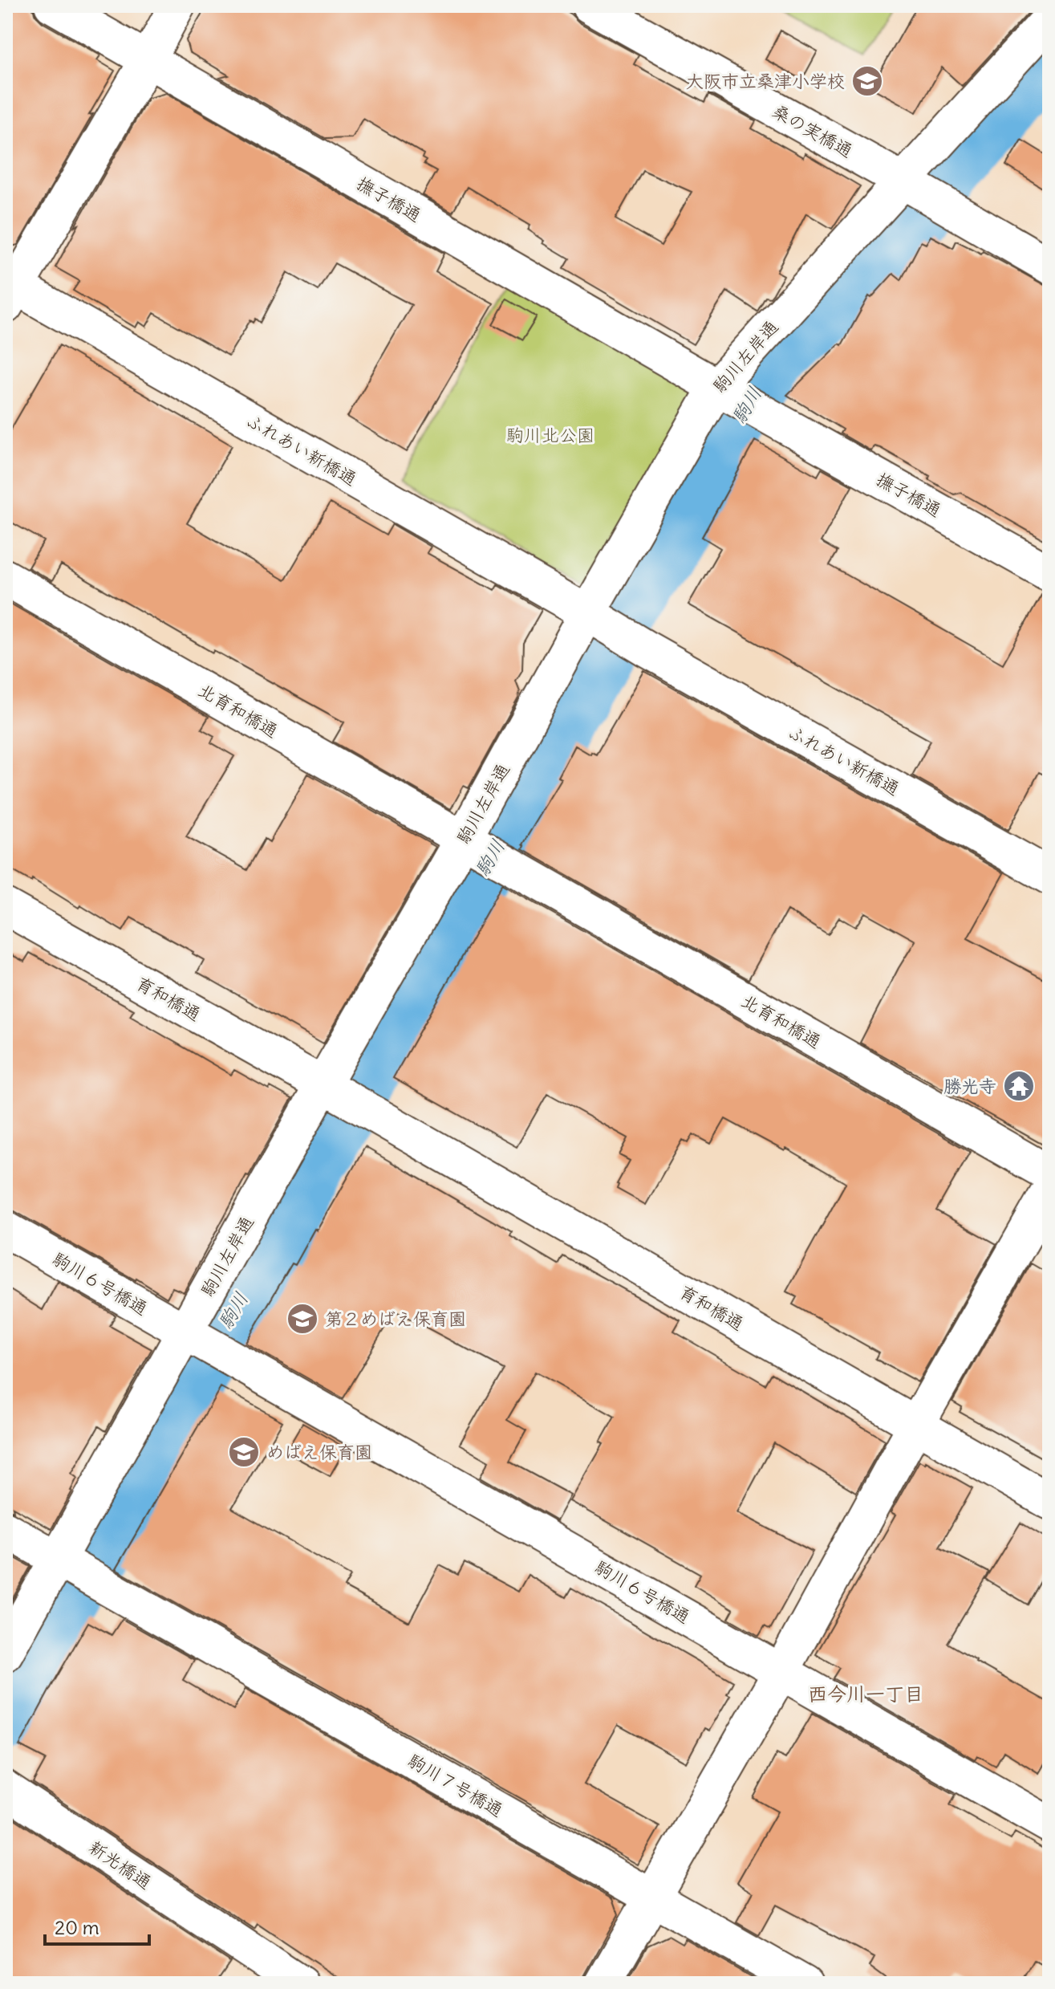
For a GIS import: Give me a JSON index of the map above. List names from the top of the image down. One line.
{"streets":{"street":["桑の実橋通","撫子橋通","駒川左岸通","ふれあい新橋通","北育和橋通","育和橋通","駒川６号橋通","駒川７号橋通","新光橋通"]},"crossings":[["桑の実橋通","駒川左岸通"],["撫子橋通","駒川左岸通"],["駒川左岸通","ふれあい新橋通"],["駒川左岸通","北育和橋通"],["駒川左岸通","育和橋通"],["駒川左岸通","駒川６号橋通"],["駒川左岸通","駒川７号橋通"]],"districts":["西今川一丁目"],"water":["駒川"],"parks":["駒川北公園"],"places":{"school or university":["大阪市立桑津小学校","第２めばえ保育園","めばえ保育園"],"temple":["勝光寺"]},"scale_bar":"20 m"}
